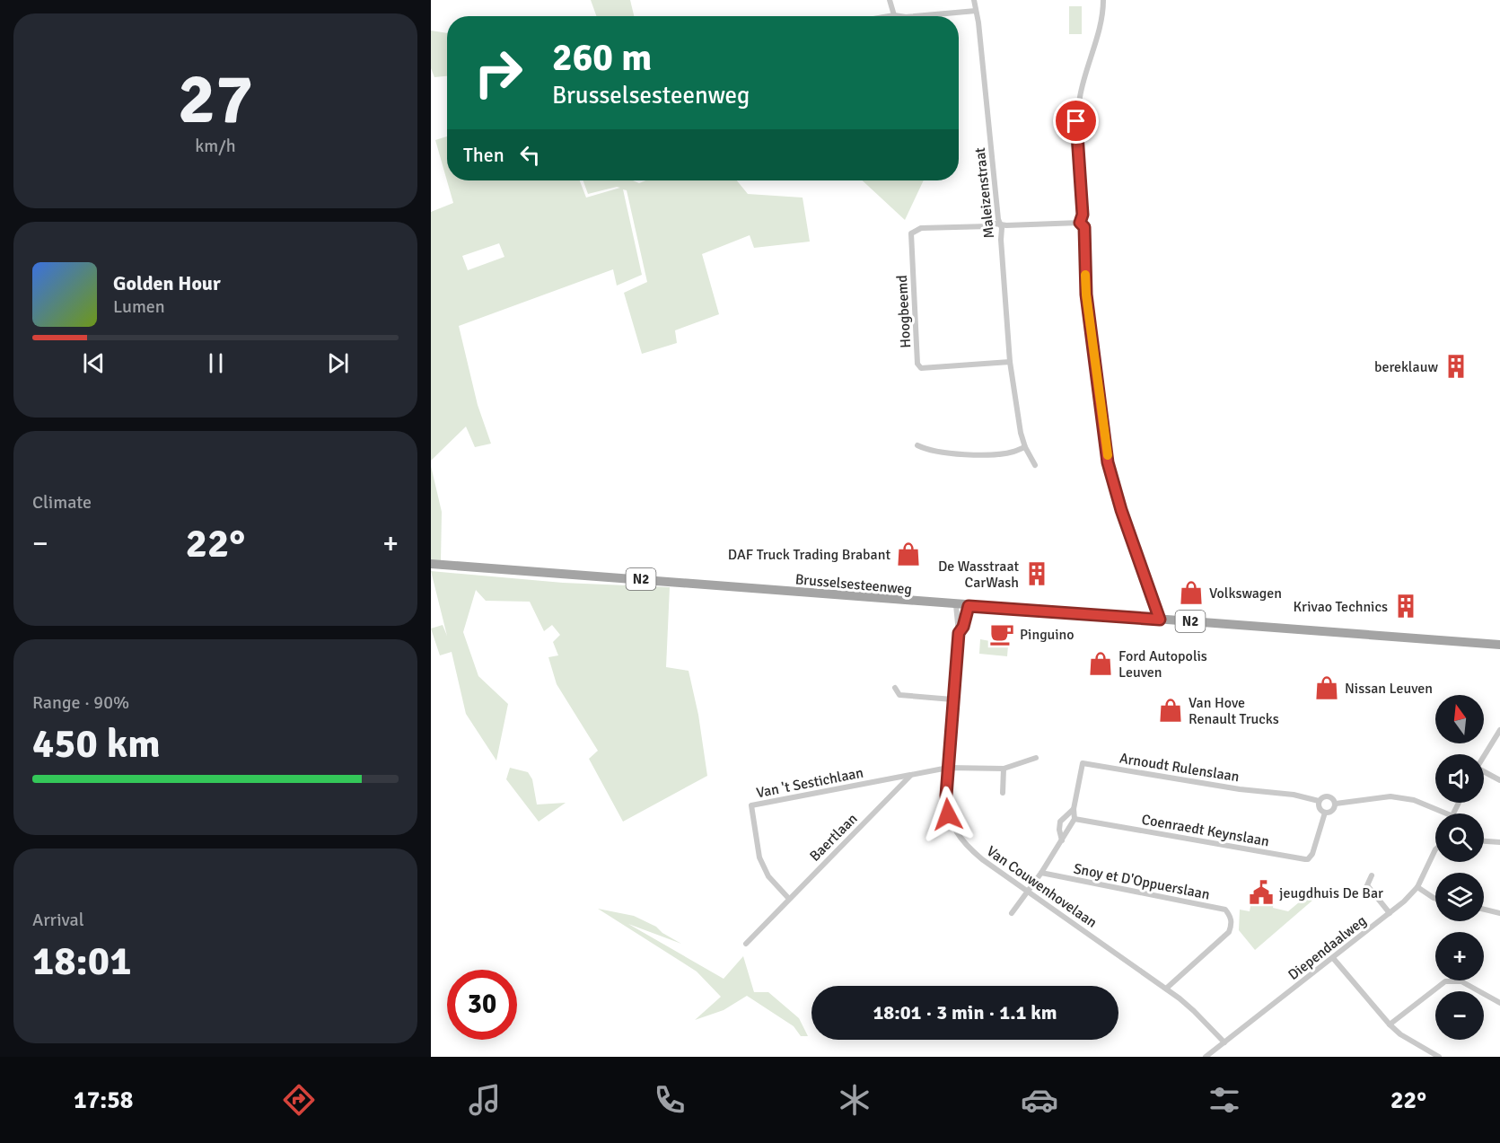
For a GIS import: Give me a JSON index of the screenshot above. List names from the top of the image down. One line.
{"streets":{"main road":["N2","Brusselsesteenweg"],"street":["Maleizenstraat","Hoogbeemd","Arnoudt Rulenslaan","Van 't Sestichlaan","Coenraedt Keynslaan","Baertlaan","Snoy et D'Oppuerslaan","Van Couwenhovelaan","Diependaalweg"]},"crossings":[["Maleizenstraat","Hoogbeemd"],["Brusselsesteenweg","Van Couwenhovelaan"],["Arnoudt Rulenslaan","Coenraedt Keynslaan"],["Arnoudt Rulenslaan","Snoy et D'Oppuerslaan"],["Van 't Sestichlaan","Baertlaan"],["Snoy et D'Oppuerslaan","Van Couwenhovelaan"],["Van Couwenhovelaan","Diependaalweg"]],"places":{"building":["bereklauw","De Wasstraat CarWash","Krivao Technics"],"shop":["DAF Truck Trading Brabant","Volkswagen","Ford Autopolis Leuven","Nissan Leuven","Van Hove Renault Trucks"],"cafe":["Pinguino"],"public building":["jeugdhuis De Bar"]},"north":"top","page":{"tile":[["27","km/h"],"Climate",["Range · 90%","450 km"],["Arrival","18:01"]],"turn":["260 m","Brusselsesteenweg"],"then":"Then","song":["Golden Hour","Lumen"],"heat":["−","22°","+"],"map_buttons":["+","−"],"limit":"30","trip":"18:01 · 3 min · 1.1 km","tabs":["17:58","22°"]}}
